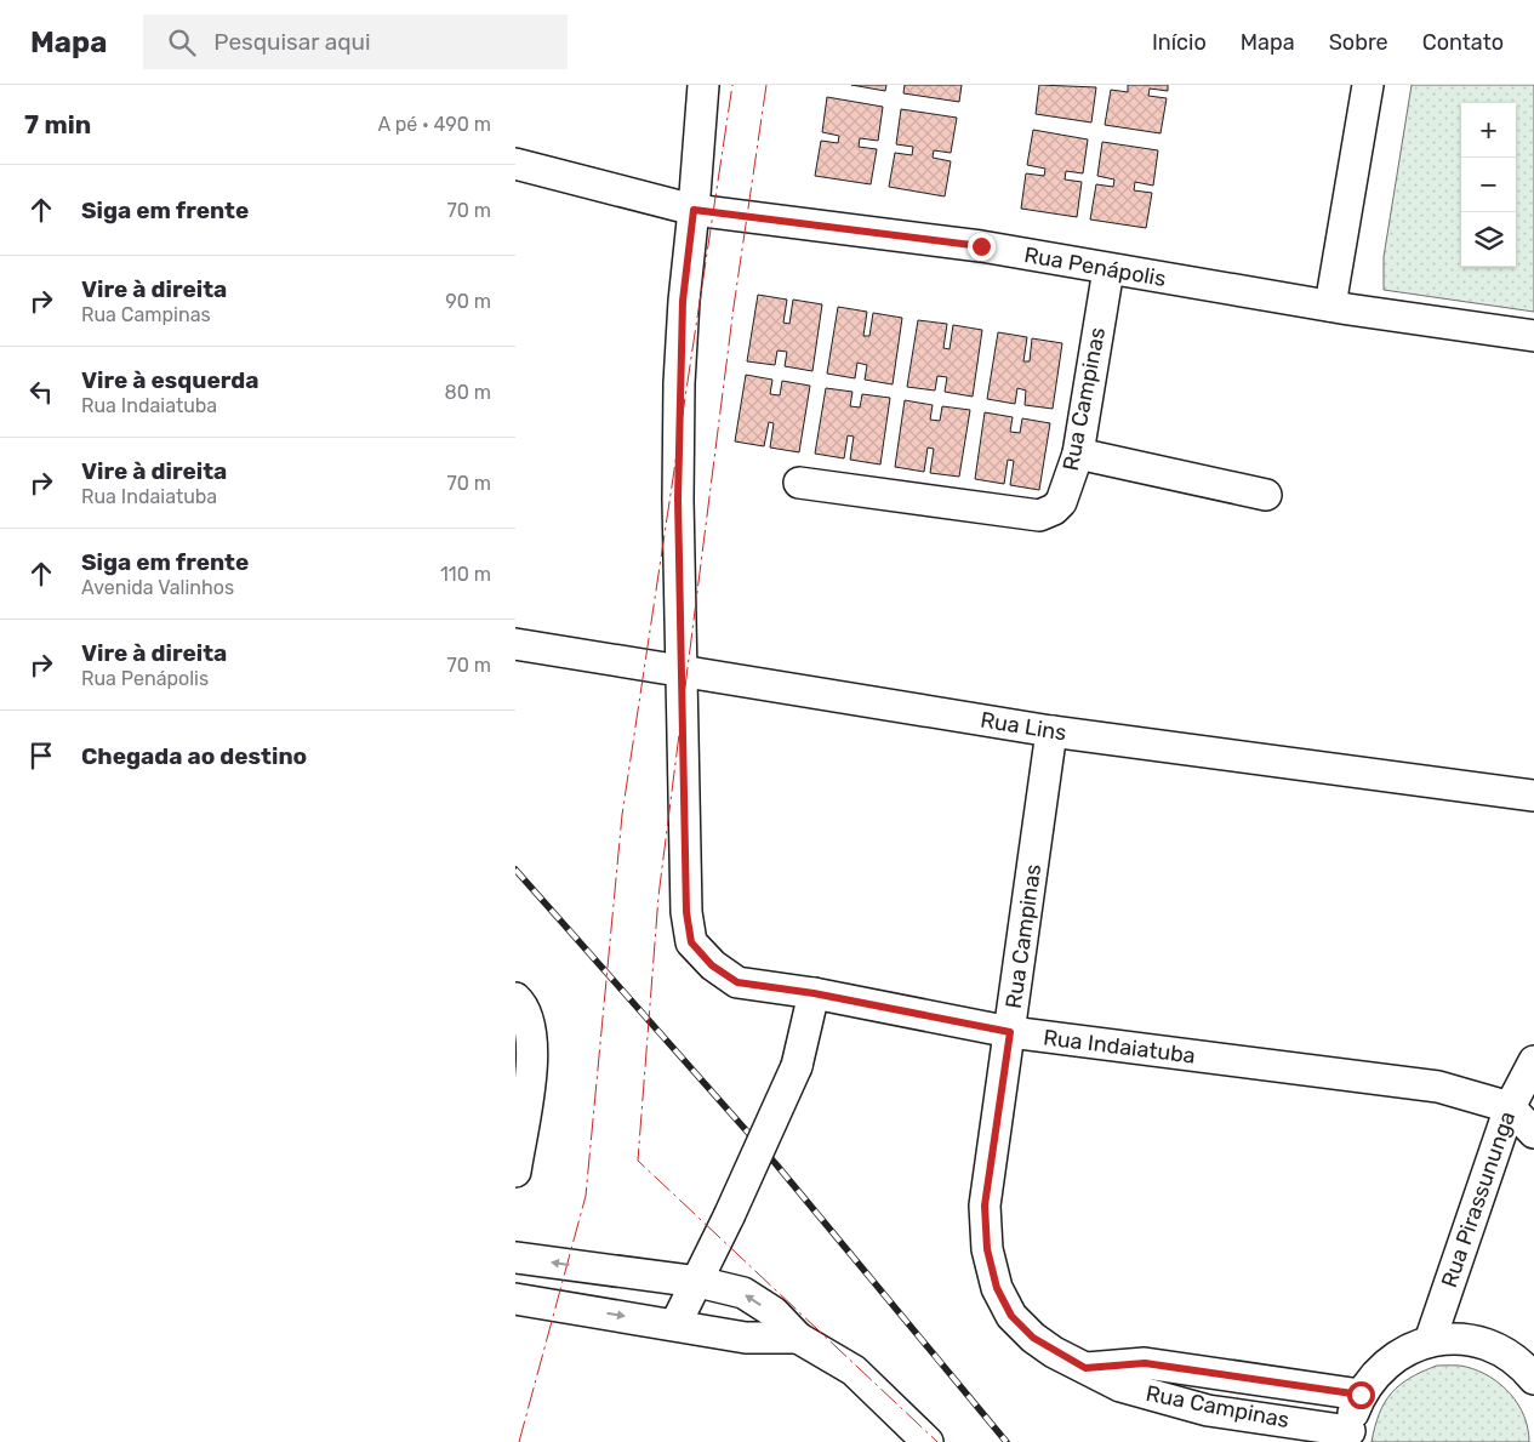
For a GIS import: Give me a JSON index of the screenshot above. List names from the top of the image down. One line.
{"streets":{"street":["Rua Penápolis","Rua Campinas","Rua Lins","Rua Indaiatuba","Rua Pirassununga"]},"crossings":[["Rua Penápolis","Rua Campinas"],["Rua Penápolis","Rua Indaiatuba"],["Rua Campinas","Rua Lins"],["Rua Campinas","Rua Indaiatuba"],["Rua Lins","Rua Indaiatuba"],["Rua Indaiatuba","Rua Pirassununga"]],"page":{"header":"Mapa","search":"Pesquisar aqui","nav":["Início","Mapa","Sobre","Contato"],"heading":["7 min","A pé · 490 m"],"map_buttons":["+","−"],"list":[["Siga em frente","70 m"],["Vire à direita","Rua Campinas","90 m"],["Vire à esquerda","Rua Indaiatuba","80 m"],["Vire à direita","Rua Indaiatuba","70 m"],["Siga em frente","Avenida Valinhos","110 m"],["Vire à direita","Rua Penápolis","70 m"],"Chegada ao destino"]}}
